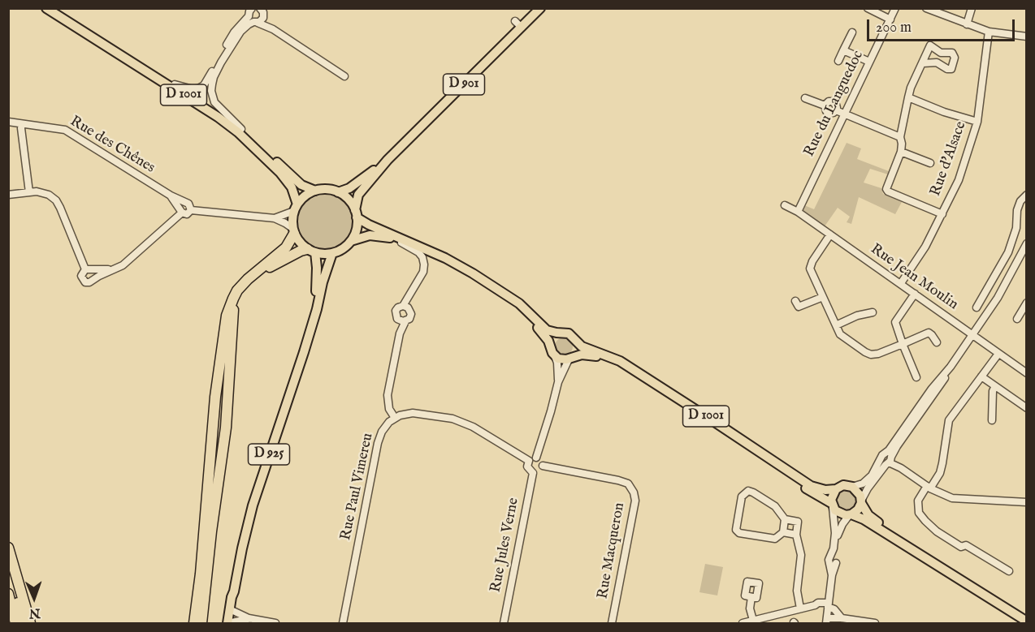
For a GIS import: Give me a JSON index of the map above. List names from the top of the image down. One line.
{"streets":{"main road":["D 901","D 1001","D 925"],"street":["Rue du Languedoc","Rue des Chênes","Rue d'Alsace","Rue Jean Moulin","Rue Paul Vimereu","Rue Jules Verne","Rue Macqueron"]},"crossings":[["D 901","D 1001"],["D 901","D 925"],["D 1001","D 925"],["Rue du Languedoc","Rue Jean Moulin"],["Rue d'Alsace","Rue Jean Moulin"],["Rue Jules Verne","Rue Macqueron"]],"scale_bar":"200 m","north":"bottom"}
